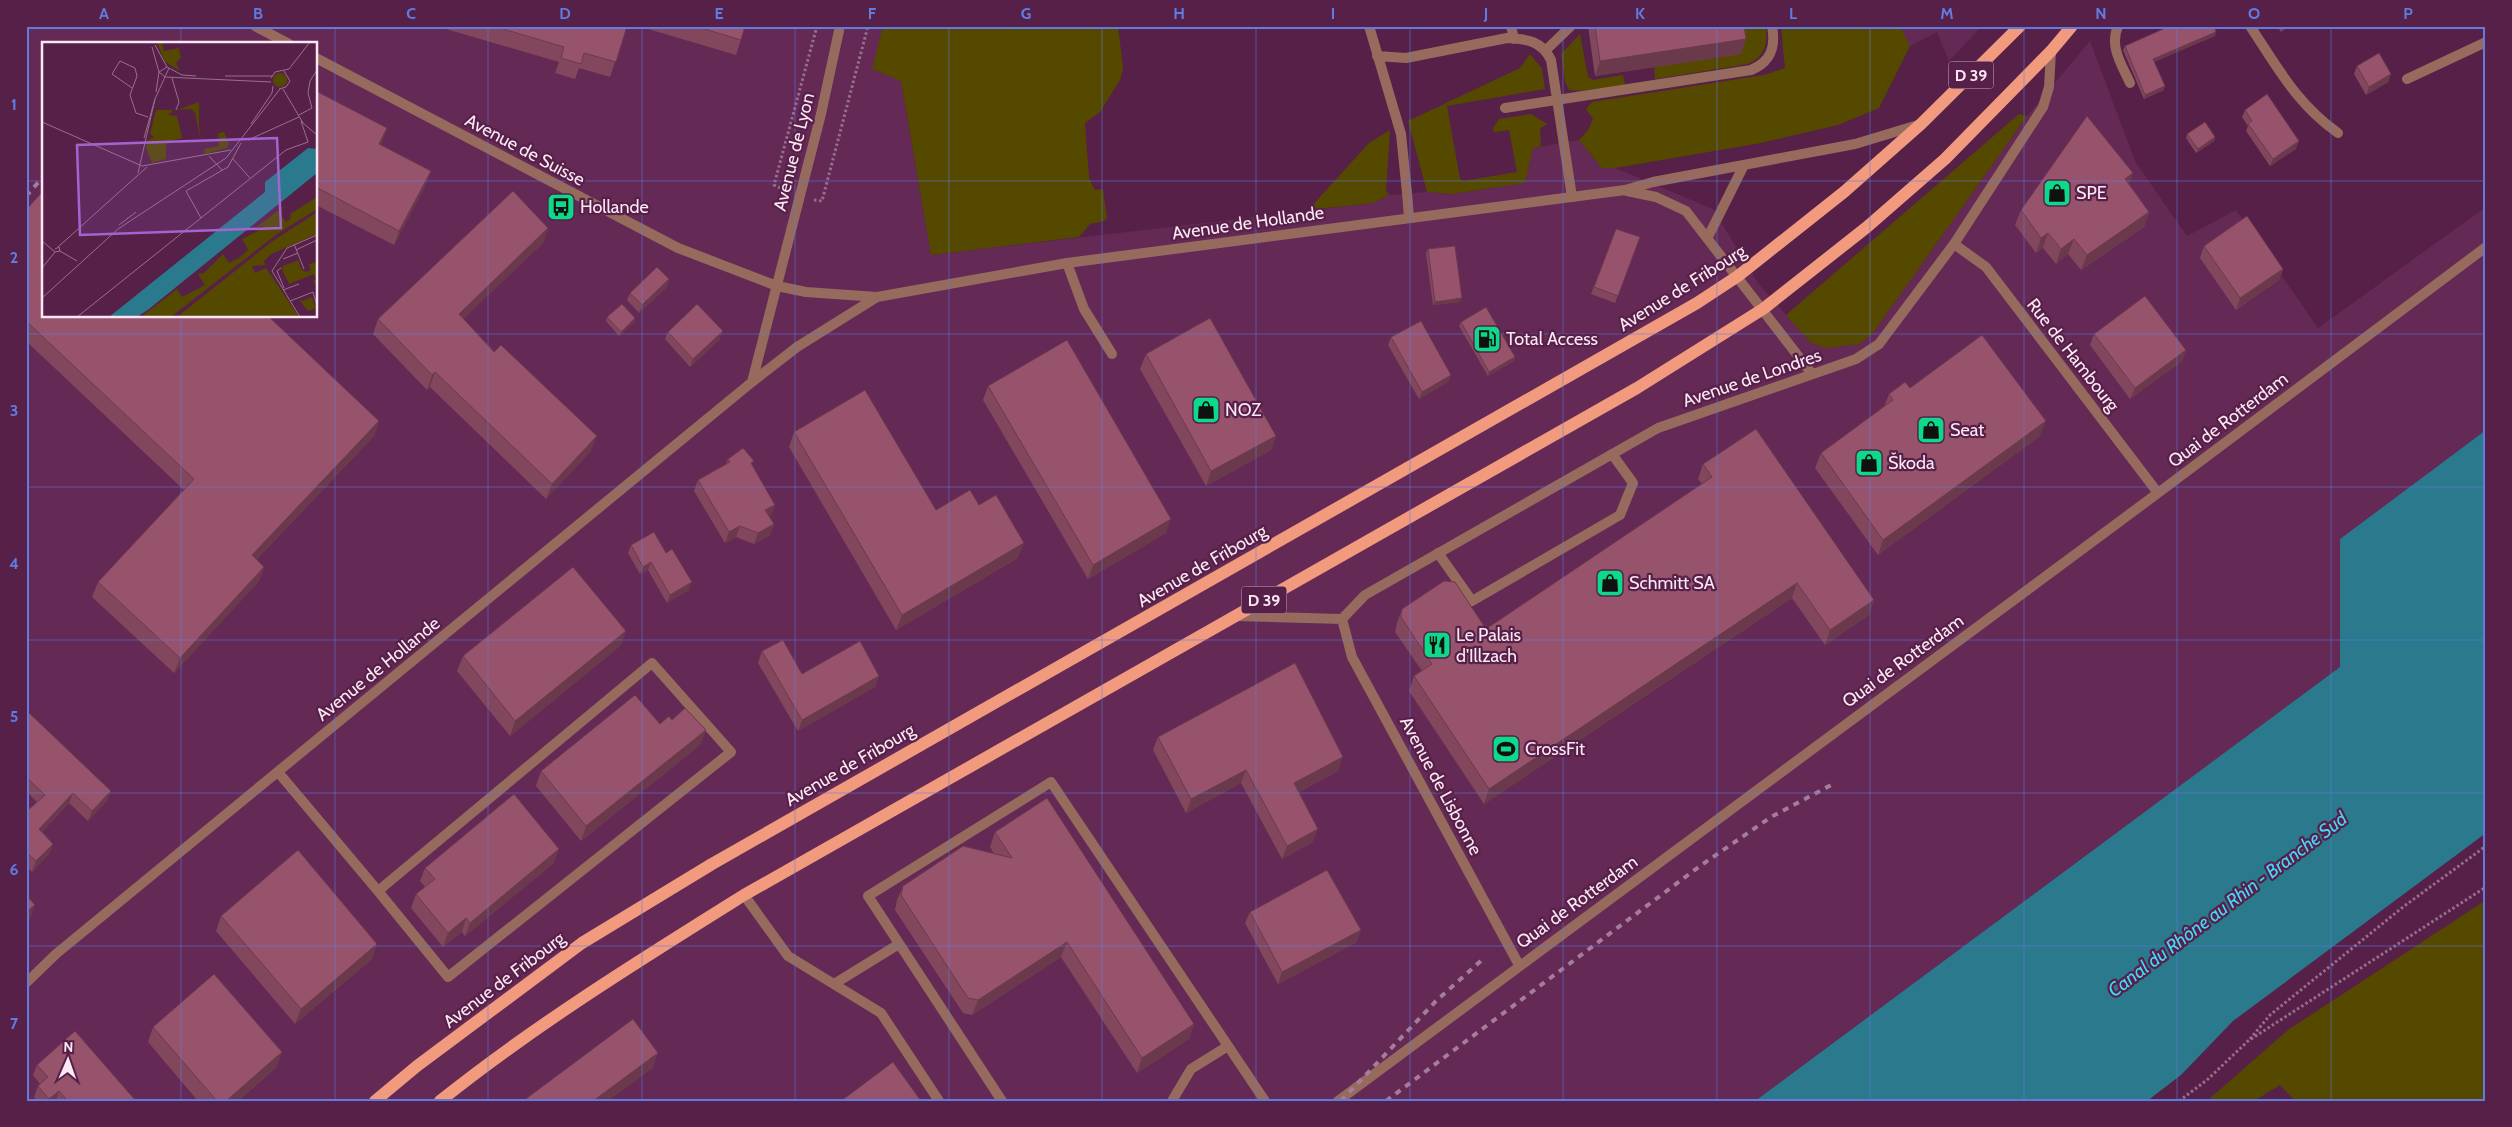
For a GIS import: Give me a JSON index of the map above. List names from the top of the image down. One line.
{"streets":{"main road":["D 39","Avenue de Fribourg"],"street":["Avenue de Suisse","Avenue de Lyon","Avenue de Hollande","Rue de Hambourg","Avenue de Londres","Quai de Rotterdam","Avenue de Lisbonne"]},"crossings":[["D 39","Avenue de Hollande"],["D 39","Avenue de Londres"],["Avenue de Suisse","Avenue de Lyon"],["Avenue de Suisse","Avenue de Hollande"],["Avenue de Lyon","Avenue de Hollande"],["Avenue de Hollande","Avenue de Fribourg"],["Avenue de Hollande","Avenue de Londres"],["Rue de Hambourg","Avenue de Londres"],["Rue de Hambourg","Quai de Rotterdam"],["Avenue de Londres","Avenue de Lisbonne"],["Quai de Rotterdam","Avenue de Lisbonne"]],"water":["Canal du Rhône au Rhin - Branche Sud"],"places":{"shop":["SPE","NOZ","Seat","Škoda","Schmitt SA"],"bus stop":["Hollande"],"fuel station":["Total Access"],"restaurant":["Le Palais d'Illzach"],"sports":["CrossFit"]},"north":"top","grid":{"columns":["A","B","C","D","E","F","G","H","I","J","K","L","M","N","O","P"],"rows":["1","2","3","4","5","6","7"]}}
